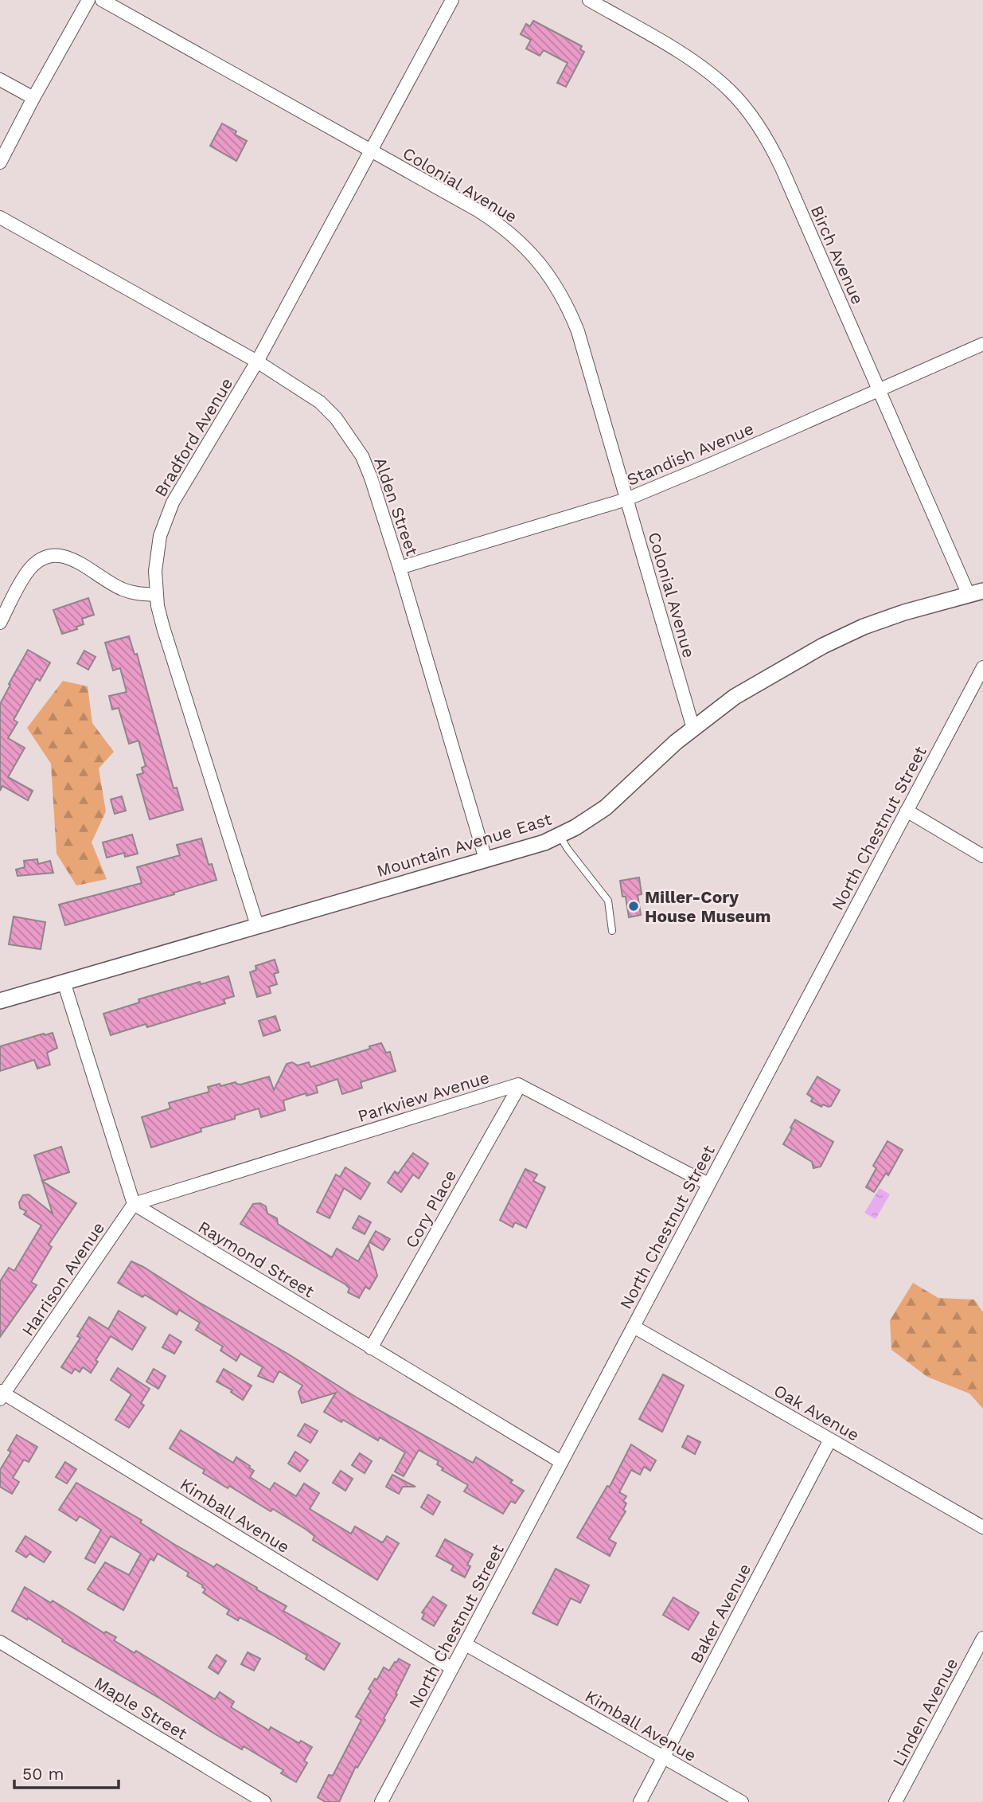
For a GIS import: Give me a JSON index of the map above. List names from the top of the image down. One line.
{"streets":{"street":["Colonial Avenue","Birch Avenue","Bradford Avenue","Standish Avenue","Alden Street","North Chestnut Street","Mountain Avenue East","Parkview Avenue","Cory Place","Raymond Street","Harrison Avenue","Oak Avenue","Kimball Avenue","Baker Avenue","Maple Street","Linden Avenue"]},"crossings":[["Colonial Avenue","Bradford Avenue"],["Colonial Avenue","Standish Avenue"],["Colonial Avenue","Mountain Avenue East"],["Birch Avenue","Standish Avenue"],["Birch Avenue","Mountain Avenue East"],["Bradford Avenue","Alden Street"],["Bradford Avenue","Mountain Avenue East"],["Standish Avenue","Alden Street"],["Alden Street","Mountain Avenue East"],["North Chestnut Street","Raymond Street"],["North Chestnut Street","Oak Avenue"],["North Chestnut Street","Kimball Avenue"],["Parkview Avenue","Cory Place"],["Parkview Avenue","Raymond Street"],["Parkview Avenue","Harrison Avenue"],["Cory Place","Raymond Street"],["Raymond Street","Harrison Avenue"],["Harrison Avenue","Kimball Avenue"],["Oak Avenue","Baker Avenue"],["Kimball Avenue","Baker Avenue"]],"places":["Miller-Cory House Museum"],"scale_bar":"50 m"}
